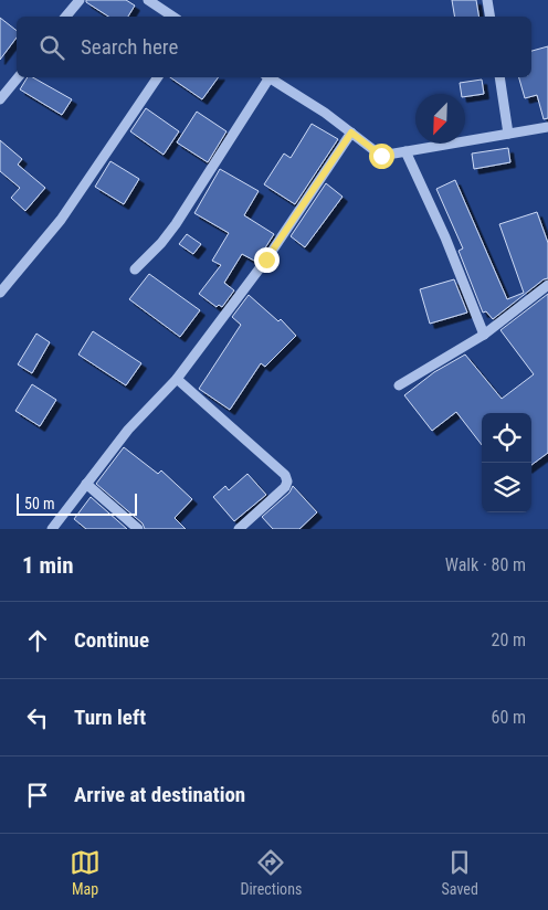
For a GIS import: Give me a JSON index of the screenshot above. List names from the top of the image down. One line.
{"scale_bar":"50 m","north":"bottom left","page":{"search":"Search here","scale":"50 m","heading":["1 min","Walk · 80 m"],"list":[["Continue","20 m"],["Turn left","60 m"],"Arrive at destination"],"nav":["Map","Directions","Saved"]}}
